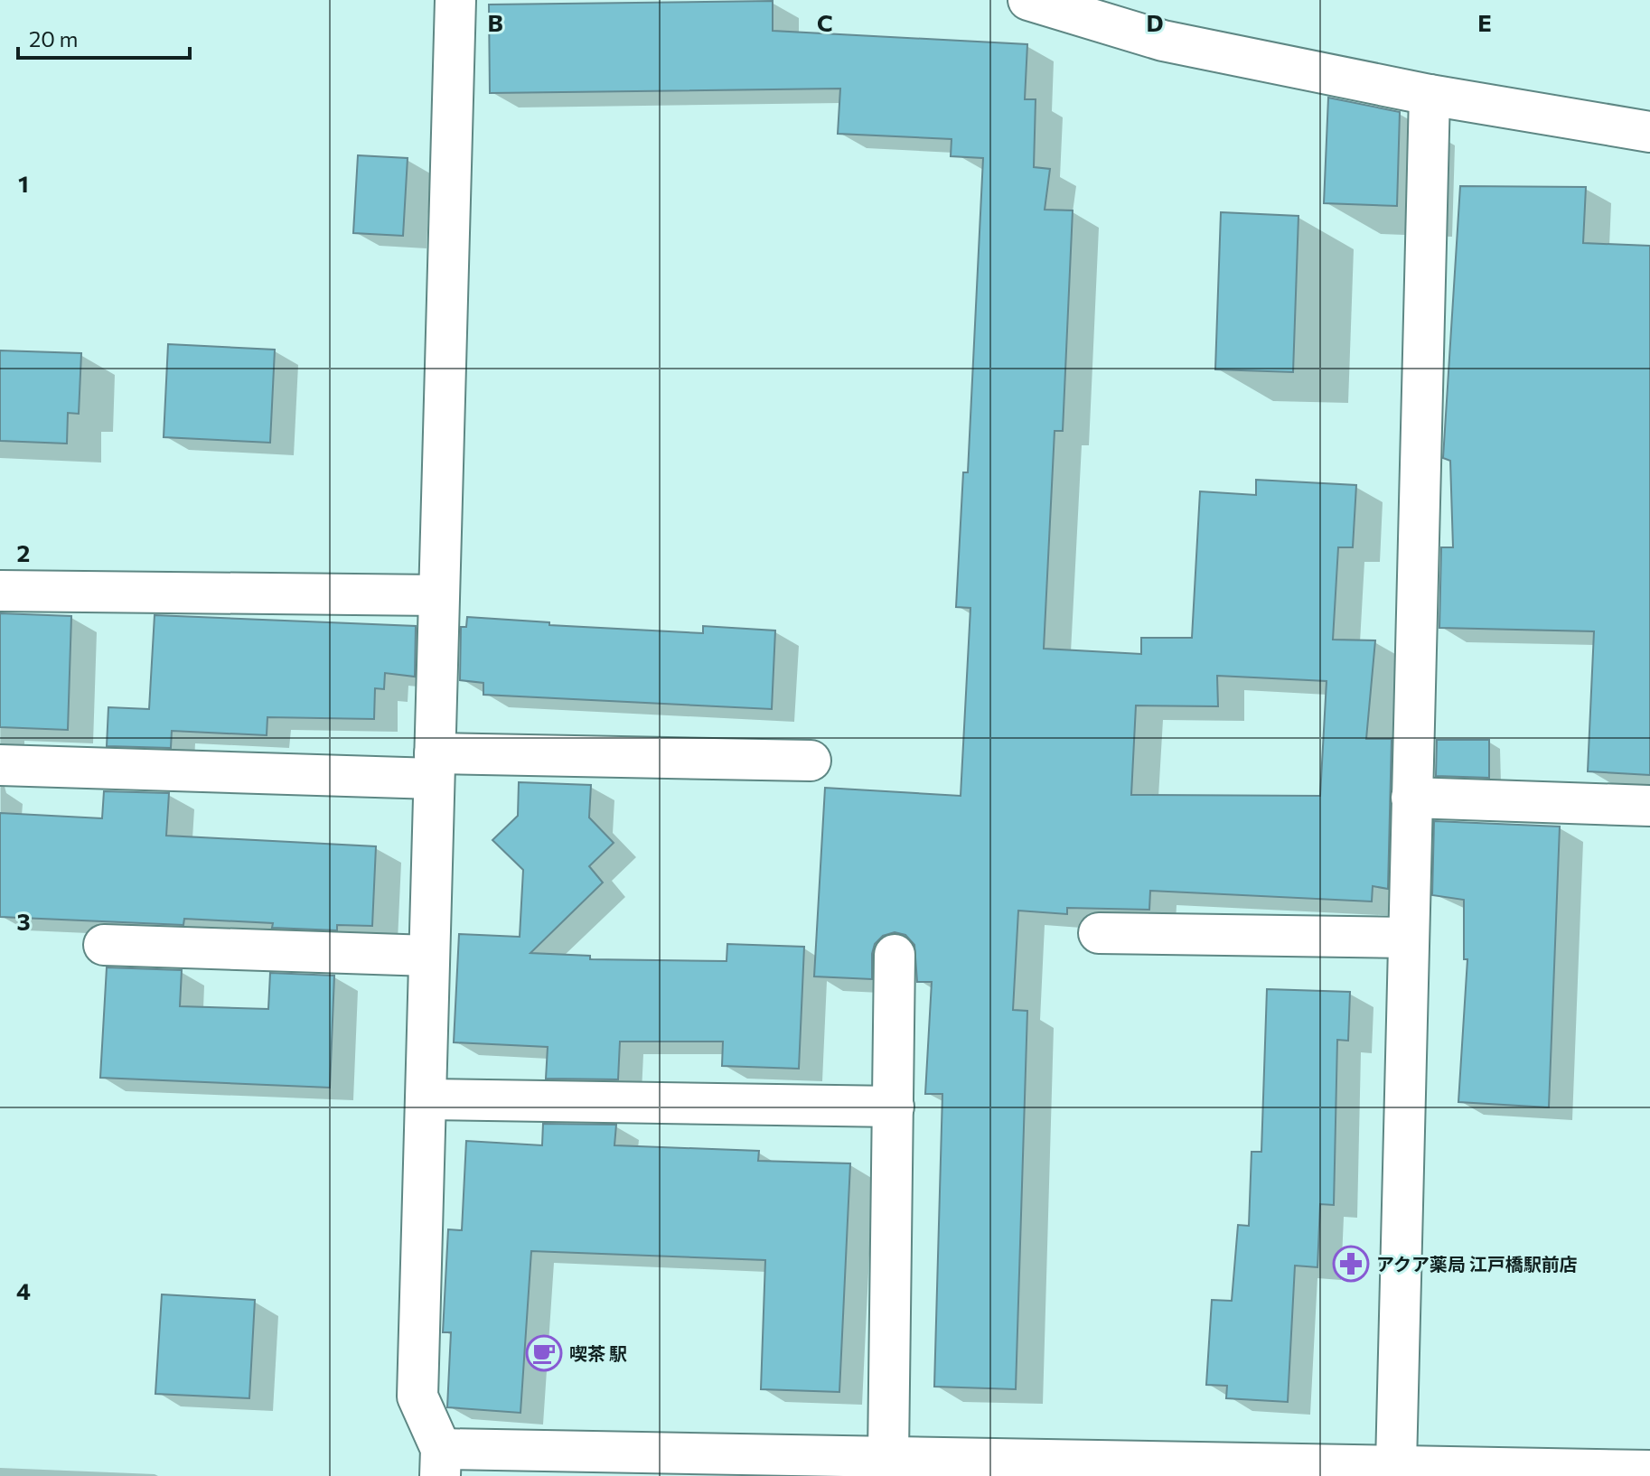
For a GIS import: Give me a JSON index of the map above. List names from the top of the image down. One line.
{"places":{"pharmacy":["アクア薬局 江戸橋駅前店"],"cafe":["喫茶 駅"]},"scale_bar":"20 m","grid":{"columns":["B","C","D","E"],"rows":["1","2","3","4"]}}
